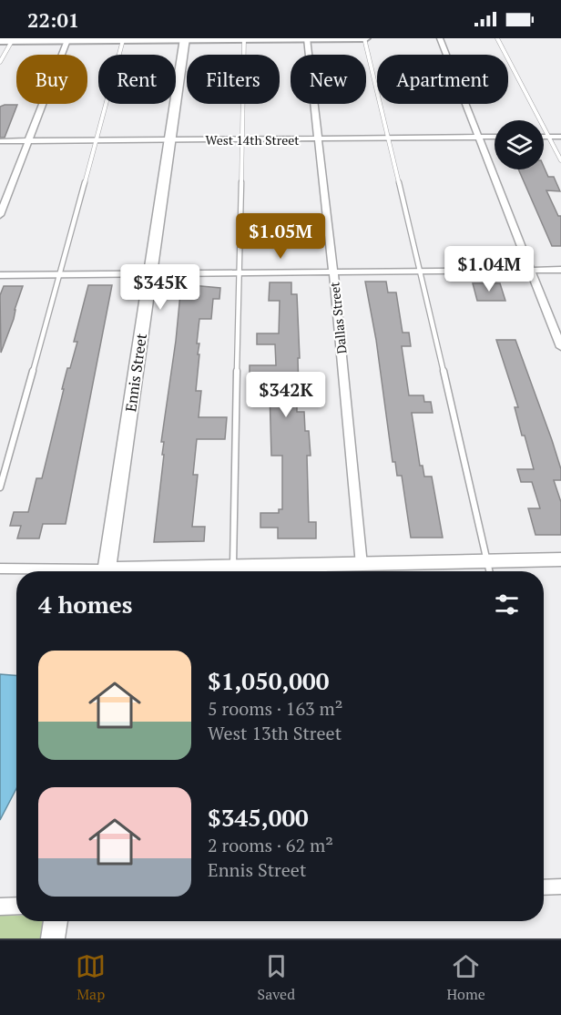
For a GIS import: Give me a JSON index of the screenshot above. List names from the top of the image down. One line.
{"streets":{"main road":["Ennis Street"],"street":["West 14th Street","Dallas Street"]},"crossings":[["West 14th Street","Dallas Street"],["West 14th Street","Ennis Street"]],"page":{"status":"22:01","chip":["Buy","Rent","Filters","New","Apartment"],"price":["$1.05M","$1.04M","$345K","$342K"],"heading":"4 homes","list":[{"name":"$1,050,000","note":"5 rooms · 163 m² · West 13th Street"},{"name":"$345,000","note":"2 rooms · 62 m² · Ennis Street"}],"tabs":["Map","Saved","Home"]}}
